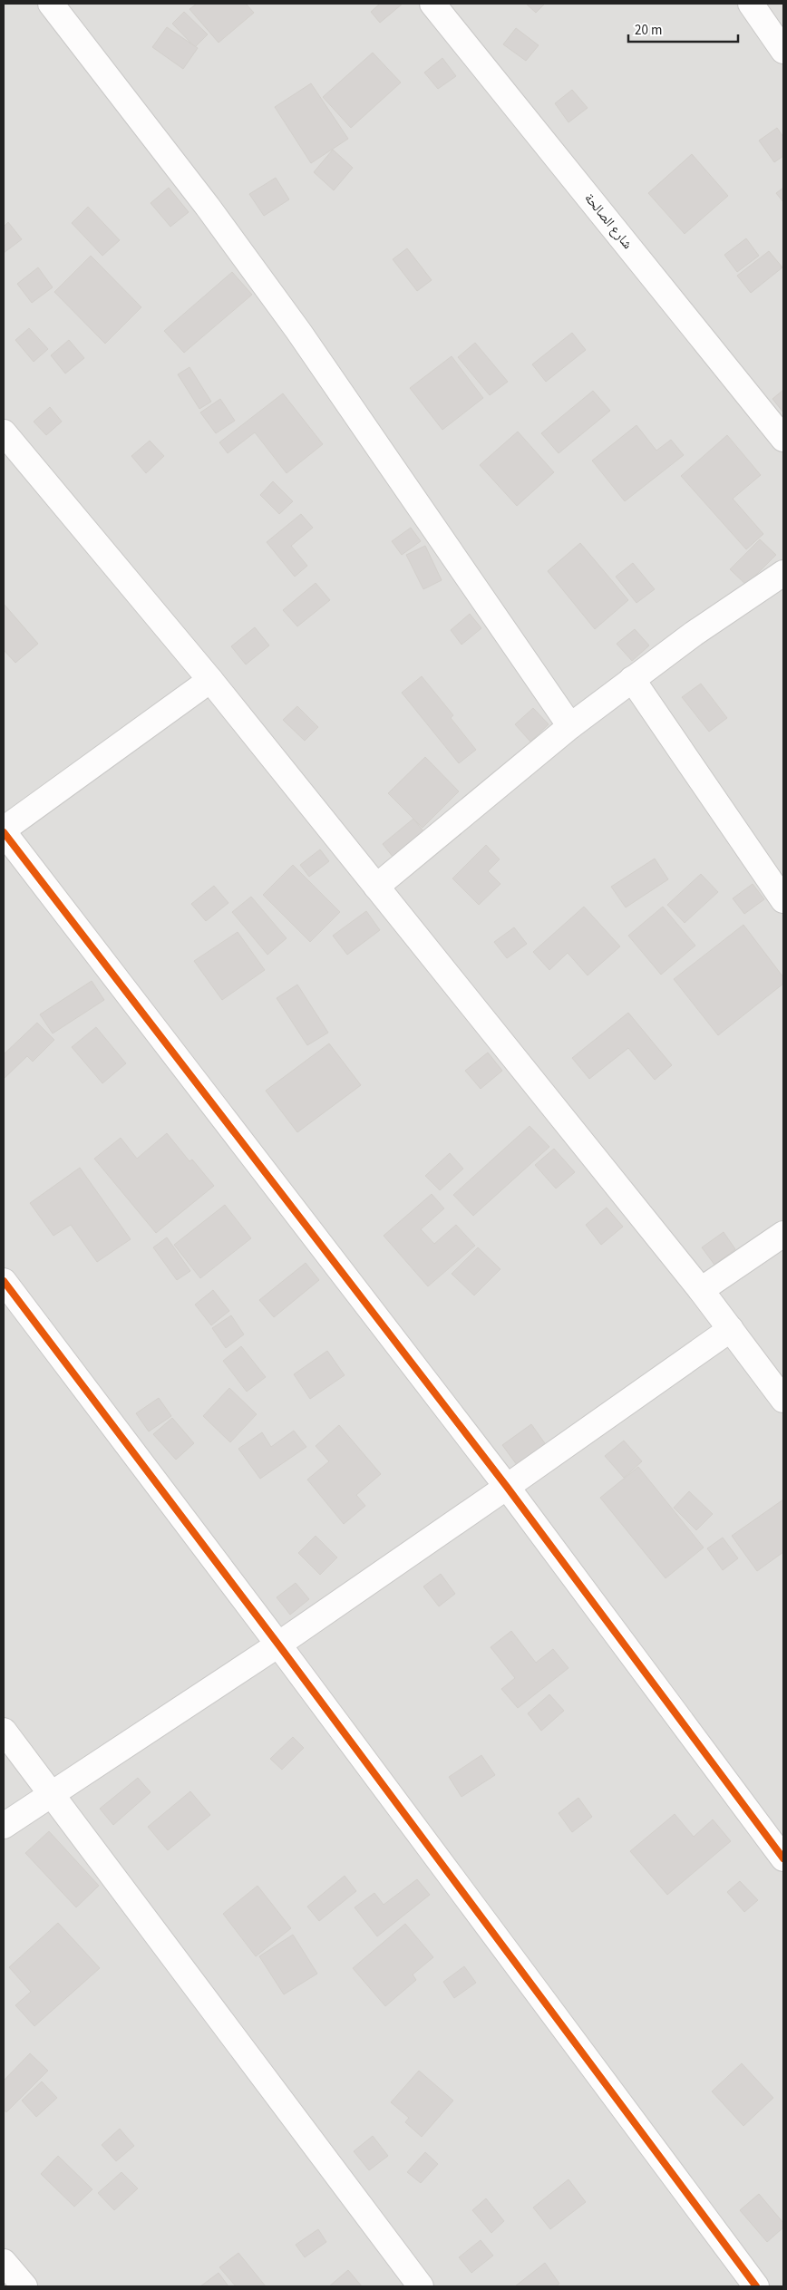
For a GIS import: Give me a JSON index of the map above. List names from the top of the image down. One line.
{"streets":{"street":["شارع الصالحة"]},"scale_bar":"20 m"}
